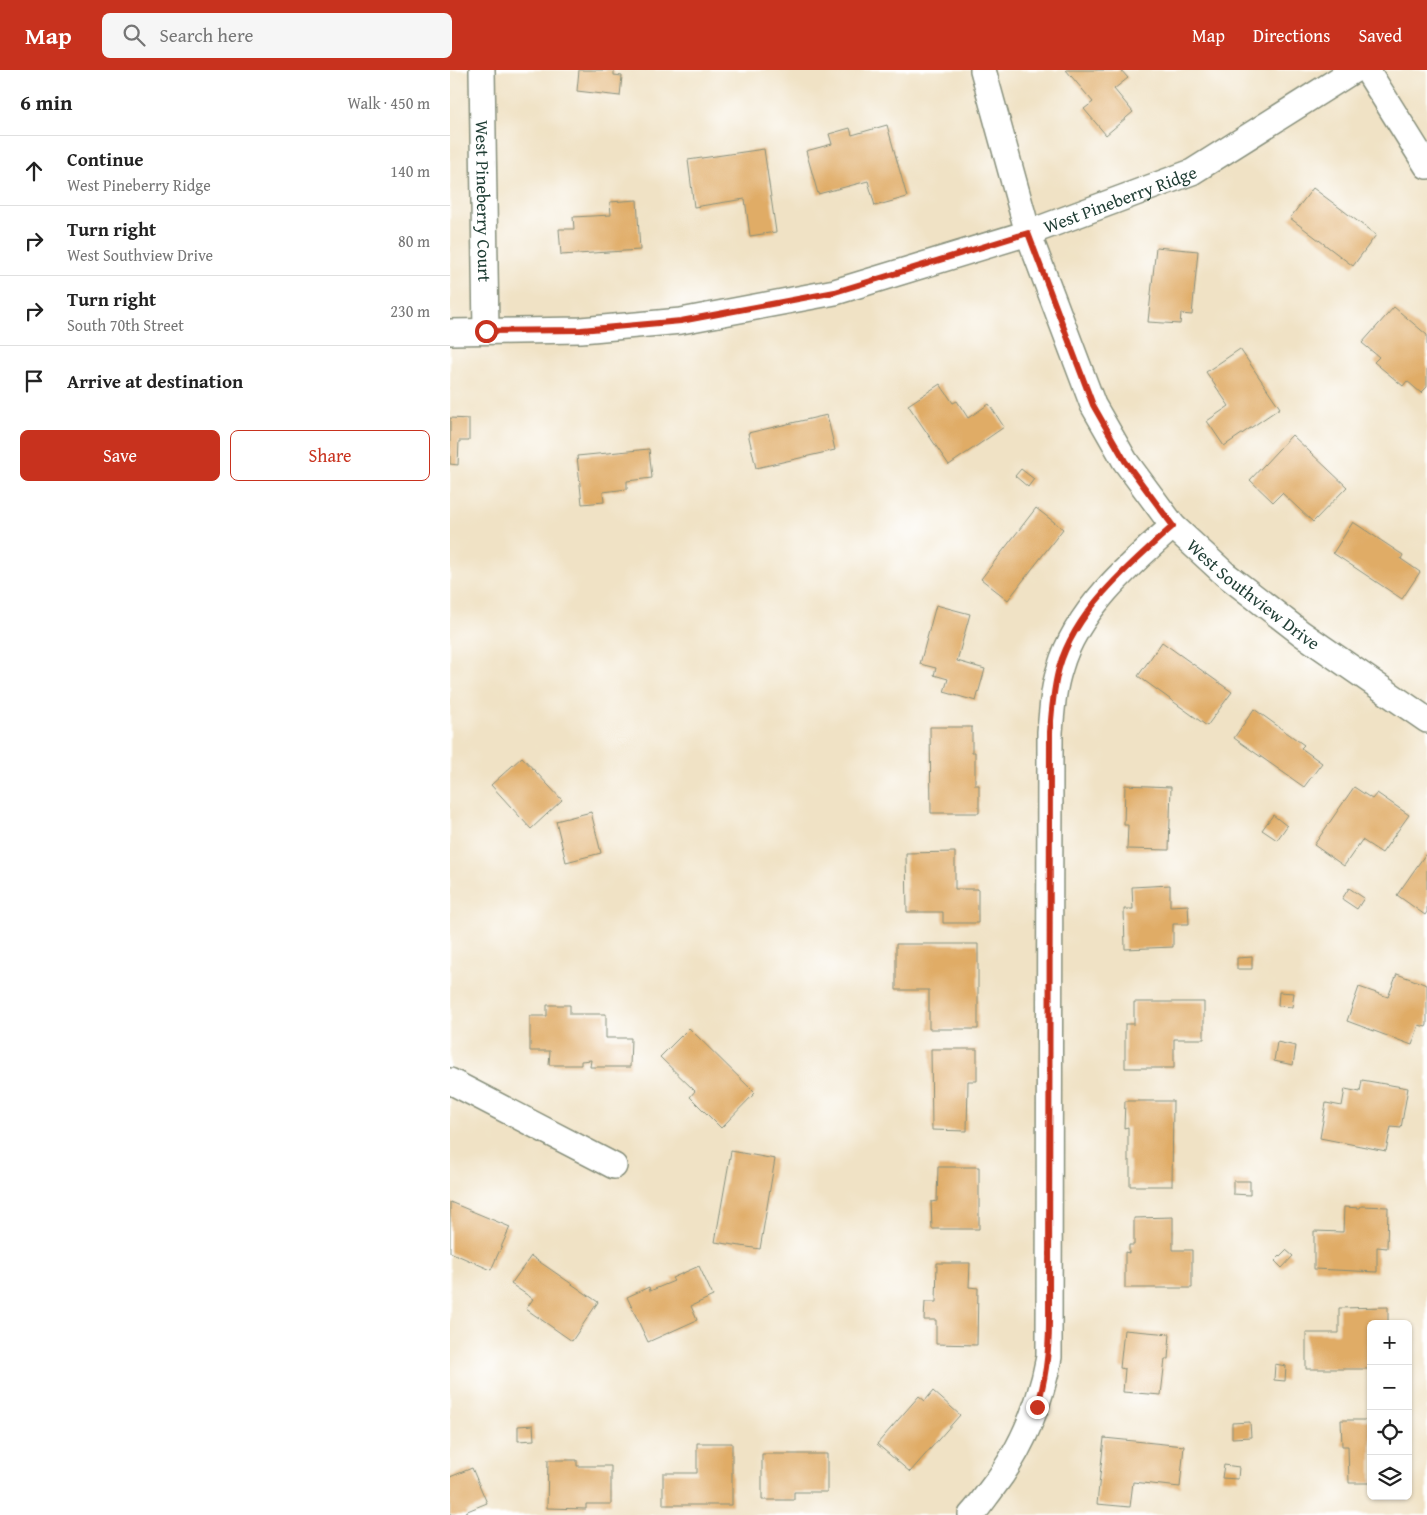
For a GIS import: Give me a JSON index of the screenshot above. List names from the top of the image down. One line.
{"streets":{"street":["West Pineberry Ridge","West Pineberry Court","West Southview Drive"]},"crossings":[["West Pineberry Ridge","West Pineberry Court"],["West Pineberry Ridge","West Southview Drive"]],"page":{"header":"Map","search":"Search here","nav":["Map","Directions","Saved"],"heading":["6 min","Walk · 450 m"],"list":[["Continue","West Pineberry Ridge","140 m"],["Turn right","West Southview Drive","80 m"],["Turn right","South 70th Street","230 m"],"Arrive at destination"],"buttons":["Save","Share"],"map_buttons":["+","−"]}}
